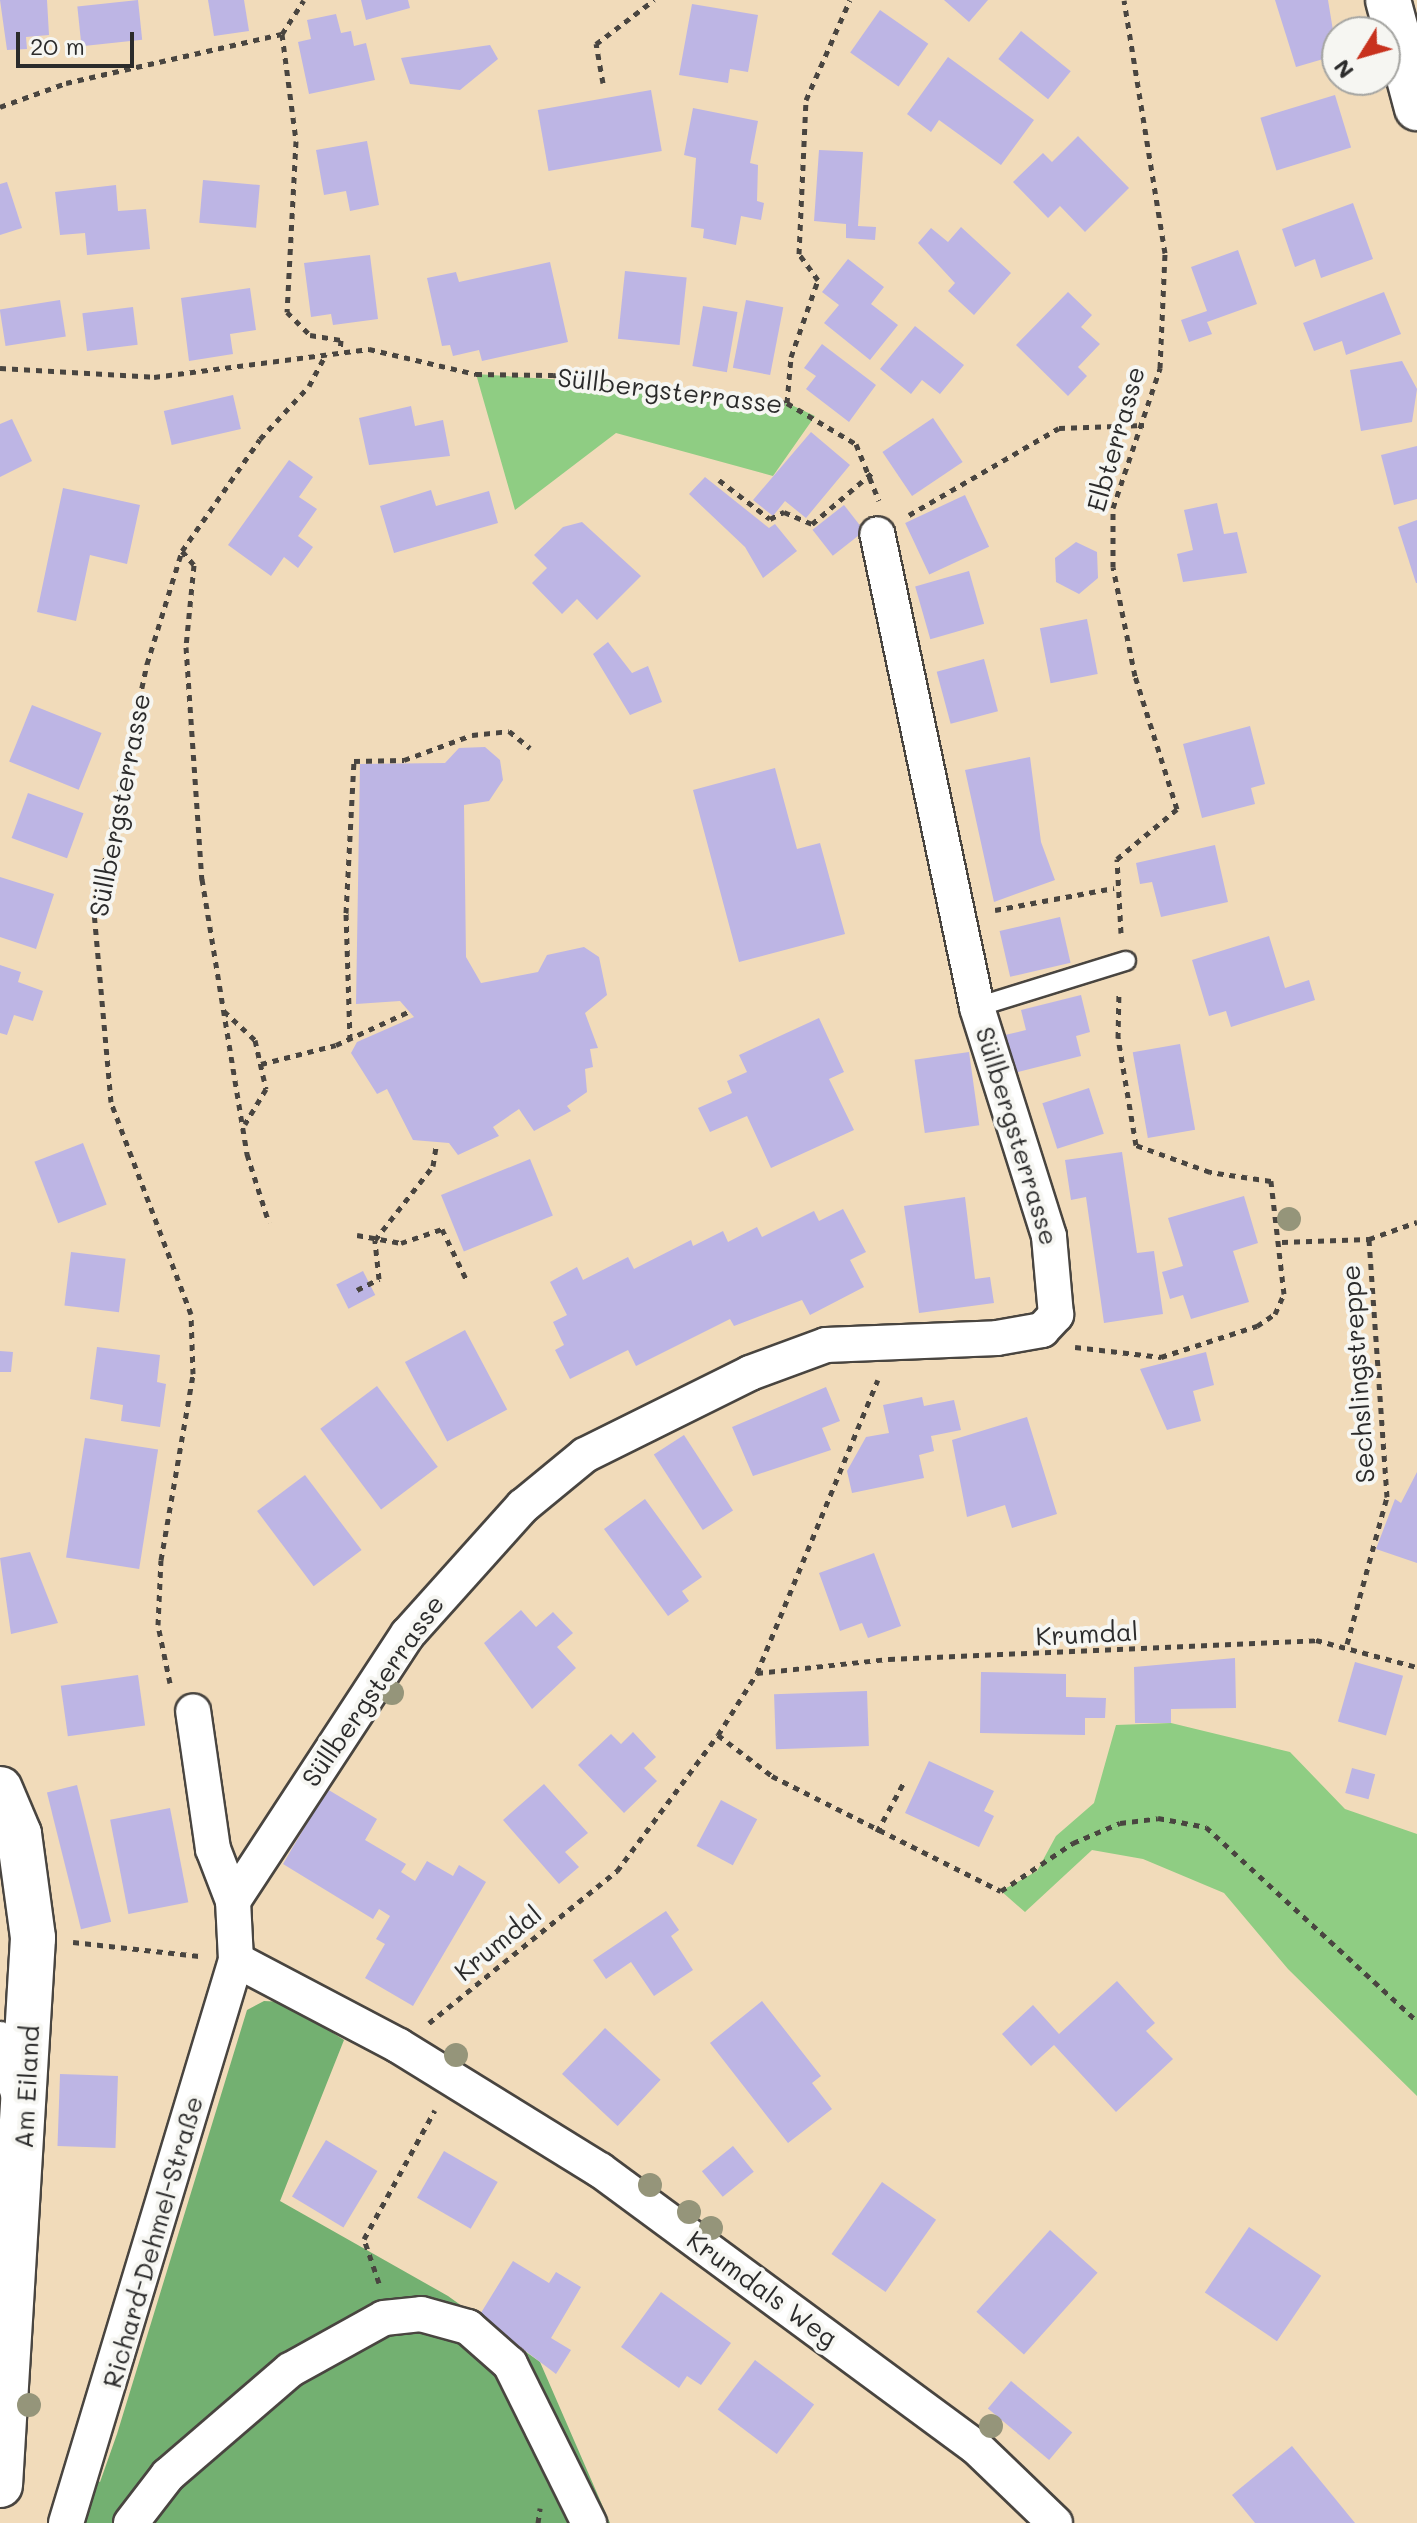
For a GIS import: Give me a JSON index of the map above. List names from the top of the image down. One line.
{"streets":{"street":["Süllbergsterrasse","Am Eiland","Richard-Dehmel-Straße","Krumdals Weg"],"path":["Elbterrasse","Sechslingstreppe","Krumdal"]},"crossings":[["Süllbergsterrasse","Krumdal"],["Sechslingstreppe","Krumdal"],["Krumdal","Krumdals Weg"],["Richard-Dehmel-Straße","Krumdals Weg"]],"scale_bar":"20 m","north":"bottom left"}
